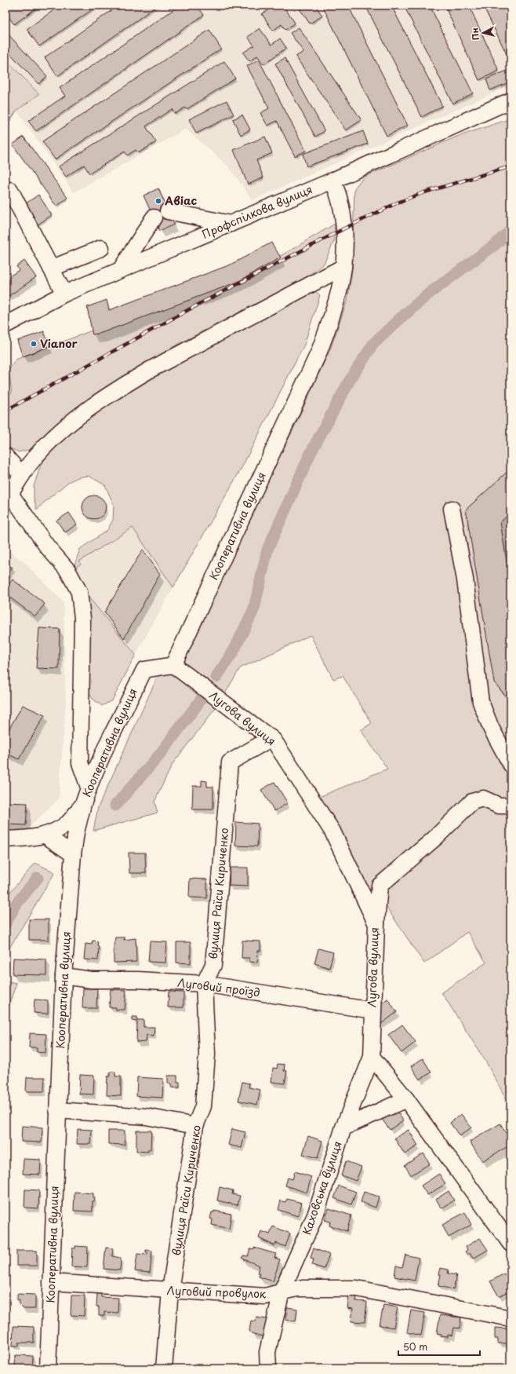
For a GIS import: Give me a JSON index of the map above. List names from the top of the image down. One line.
{"streets":{"street":["Профспілкова вулиця","Кооперативна вулиця","Лугова вулиця","вулиця Раїси Кириченко","Луговий проїзд","Каховська вулиця","Луговий провулок"]},"crossings":[["Профспілкова вулиця","Кооперативна вулиця"],["Кооперативна вулиця","Лугова вулиця"],["Кооперативна вулиця","Луговий проїзд"],["Кооперативна вулиця","Луговий провулок"],["Лугова вулиця","вулиця Раїси Кириченко"],["Лугова вулиця","Луговий проїзд"],["вулиця Раїси Кириченко","Луговий проїзд"],["вулиця Раїси Кириченко","Луговий провулок"],["Каховська вулиця","Луговий провулок"]],"places":["Авіас","Vianor"],"scale_bar":"50 m","north":"left"}
